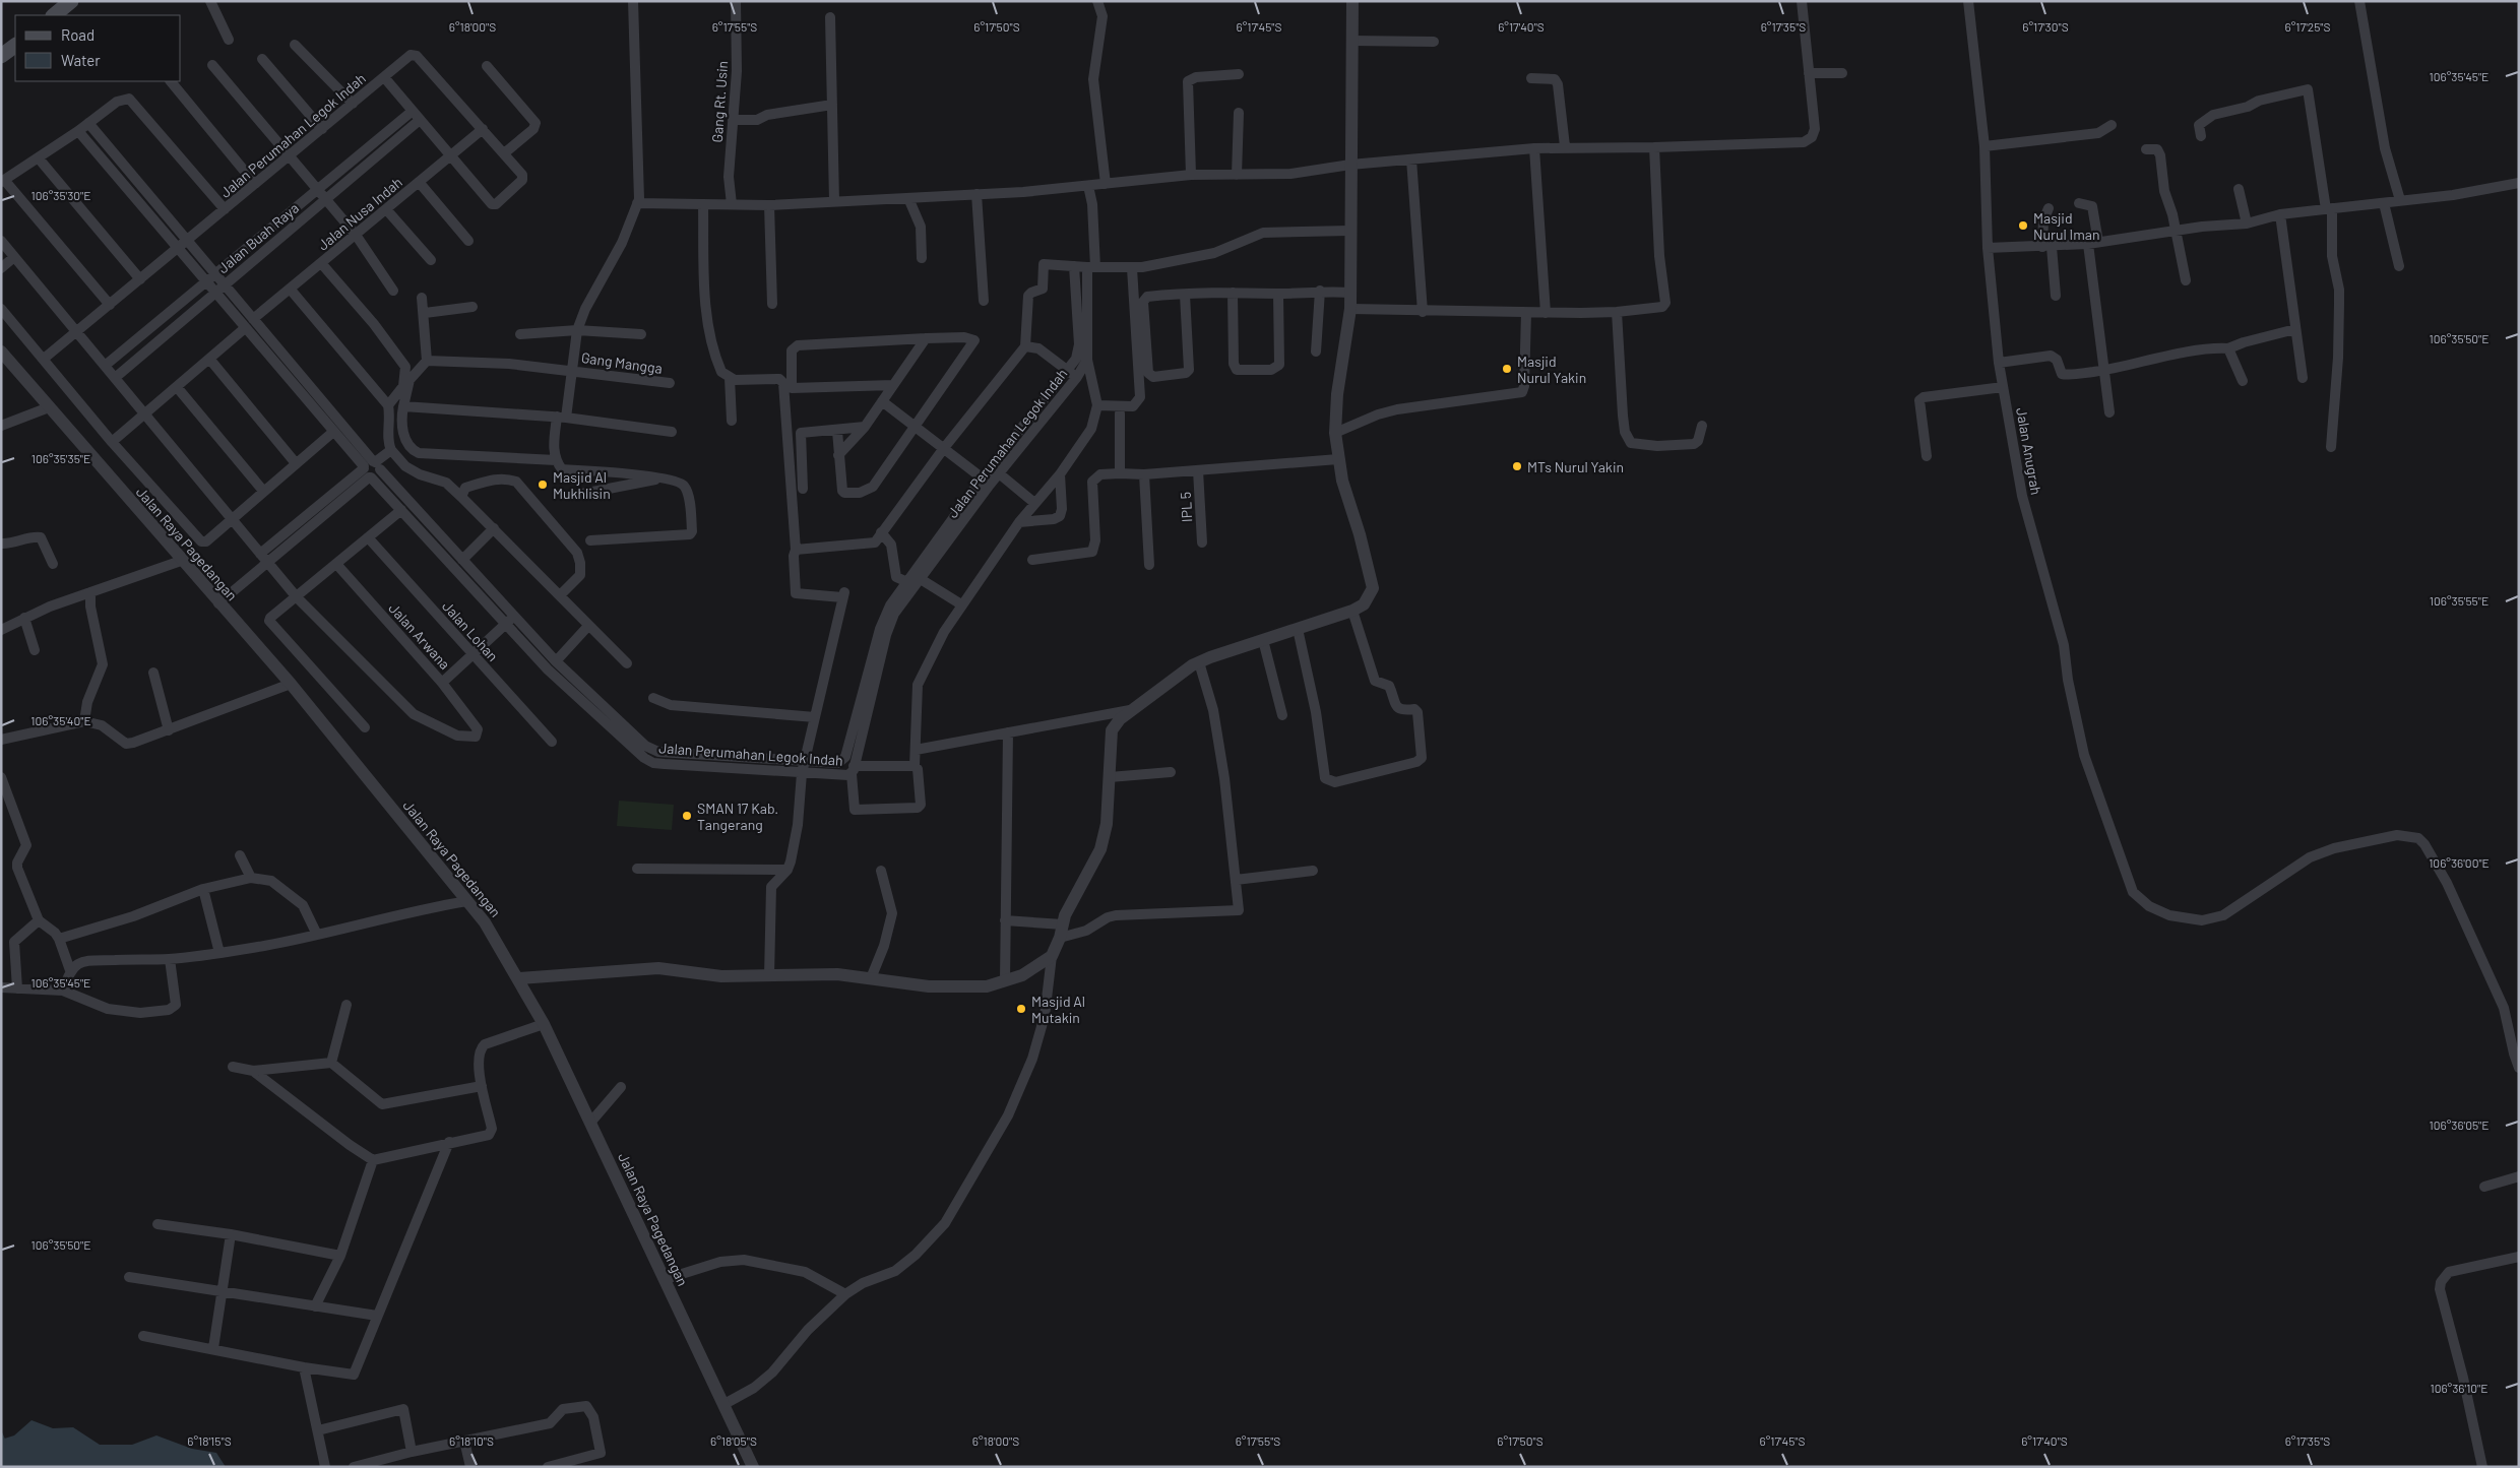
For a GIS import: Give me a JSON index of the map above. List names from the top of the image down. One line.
{"streets":{"street":["Gang Rt. Usin","Jalan Perumahan Legok Indah","Jalan Nusa Indah","Jalan Buah Raya","Gang Mangga","Jalan Anugrah","IPL 5","Jalan Raya Pagedangan","Jalan Lohan","Jalan Arwana"]},"crossings":[["Jalan Perumahan Legok Indah","Jalan Nusa Indah"],["Jalan Perumahan Legok Indah","Jalan Buah Raya"]],"places":["Masjid Nurul Iman","Masjid Nurul Yakin","MTs Nurul Yakin","Masjid Al Mukhlisin","SMAN 17 Kab. Tangerang","Masjid Al Mutakin"],"legend":["Road","Water"],"coordinates":["6°18'00\"S","6°17'55\"S","6°17'50\"S","6°17'45\"S","6°17'40\"S","6°17'35\"S","6°17'30\"S","6°17'25\"S","106°35'45\"E","106°35'30\"E","106°35'50\"E","106°35'35\"E","106°35'55\"E","106°35'40\"E","106°36'00\"E","106°36'05\"E","106°36'10\"E","6°18'15\"S","6°18'10\"S","6°18'05\"S"]}
